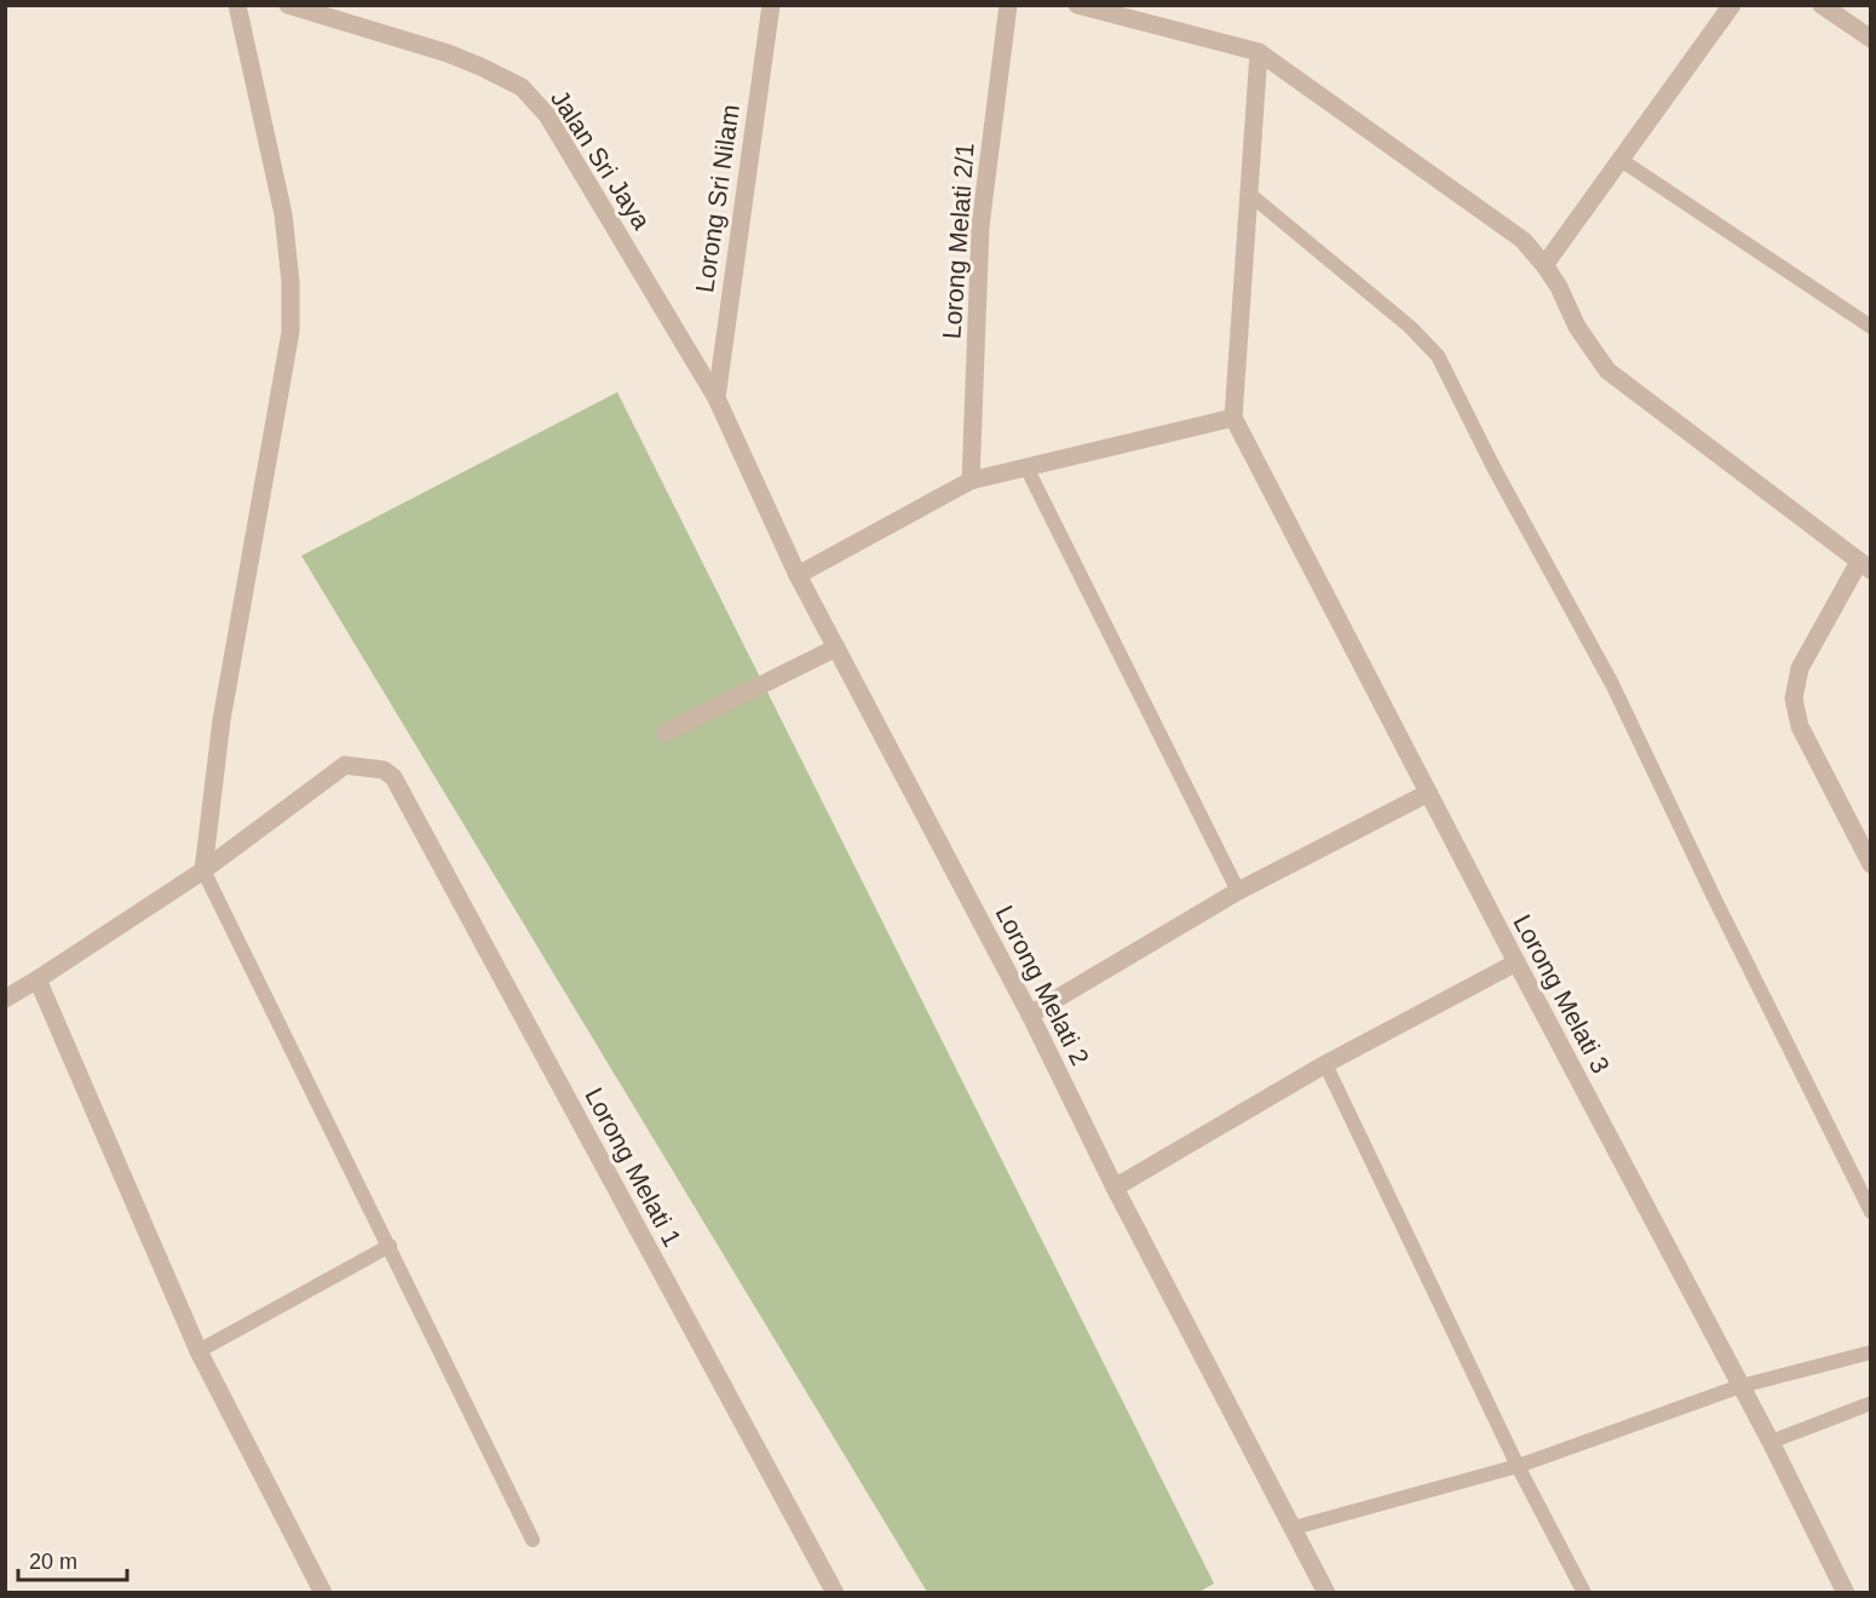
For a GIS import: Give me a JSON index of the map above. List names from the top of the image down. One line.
{"streets":{"street":["Jalan Sri Jaya","Lorong Sri Nilam","Lorong Melati 2/1","Lorong Melati 2","Lorong Melati 3","Lorong Melati 1"]},"crossings":[["Jalan Sri Jaya","Lorong Sri Nilam"],["Jalan Sri Jaya","Lorong Melati 2"],["Lorong Sri Nilam","Lorong Melati 2"]],"scale_bar":"20 m"}
